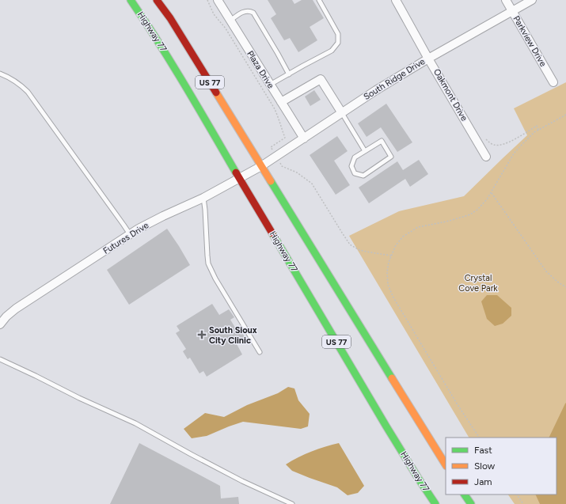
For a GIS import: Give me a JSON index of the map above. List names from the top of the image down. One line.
{"streets":{"highway":["Highway 77","US 77"],"street":["Parkview Drive","Plaza Drive","South Ridge Drive","Oakmont Drive","Futures Drive"]},"crossings":[["Highway 77","Futures Drive"],["Parkview Drive","South Ridge Drive"],["Plaza Drive","South Ridge Drive"],["South Ridge Drive","US 77"],["South Ridge Drive","Oakmont Drive"],["South Ridge Drive","Futures Drive"],["US 77","Futures Drive"]],"parks":["Crystal Cove Park"],"places":{"health":["South Sioux City Clinic"]},"legend":["Fast","Slow","Jam"]}
